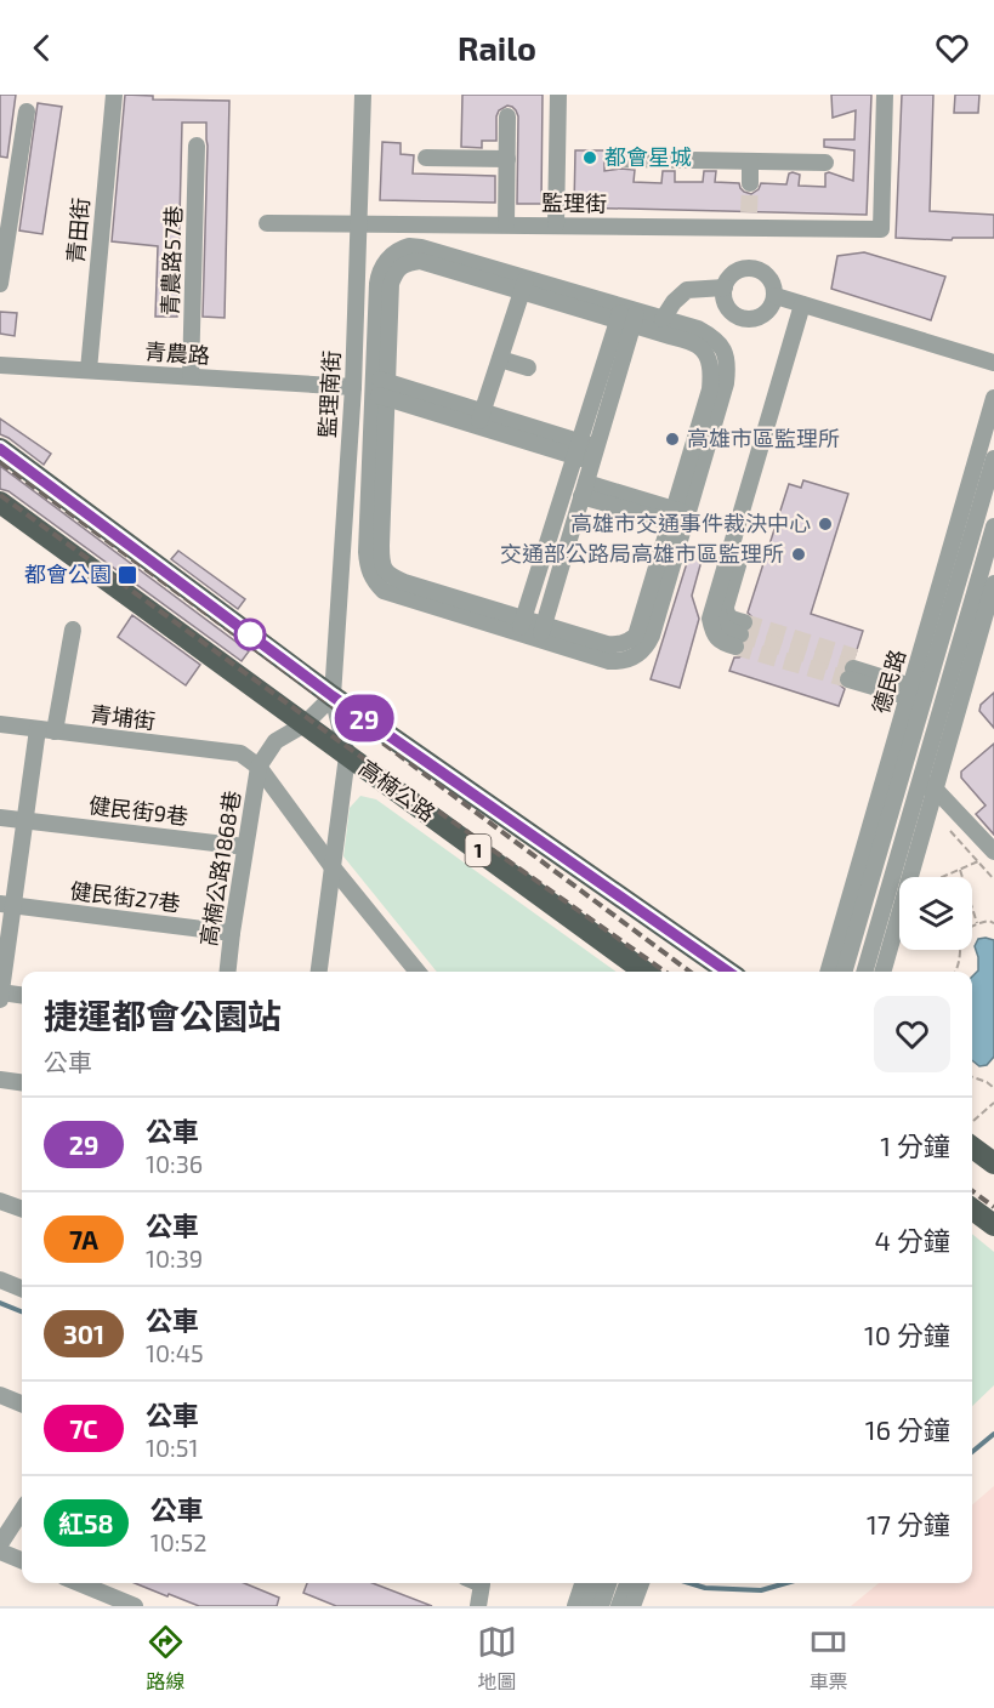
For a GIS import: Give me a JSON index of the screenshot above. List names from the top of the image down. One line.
{"streets":{"main road":["高楠公路","1"],"street":["監理街","青田街","青農路57巷","青農路","監理南街","德民路","青埔街","健民街9巷","高楠公路1868巷","健民街27巷"]},"crossings":[["監理街","監理南街"],["青田街","青農路"],["青農路57巷","青農路"],["青農路","監理南街"],["監理南街","高楠公路"],["青埔街","高楠公路1868巷"],["健民街9巷","高楠公路1868巷"],["高楠公路1868巷","健民街27巷"]],"places":{"other":["都會星城","高雄市區監理所","高雄市交通事件裁決中心","交通部公路局高雄市區監理所"],"transit":["都會公園"]},"lines":["bus line 29"],"page":{"header":"Railo","on_map":"29","heading":["捷運都會公園站","公車"],"list":[{"mark":"29","name":"公車","note":"10:36","value":"1 分鐘"},{"mark":"7A","name":"公車","note":"10:39","value":"4 分鐘"},{"mark":"301","name":"公車","note":"10:45","value":"10 分鐘"},{"mark":"7C","name":"公車","note":"10:51","value":"16 分鐘"},{"mark":"紅58","name":"公車","note":"10:52","value":"17 分鐘"}],"tabs":["路線","地圖","車票"]}}
